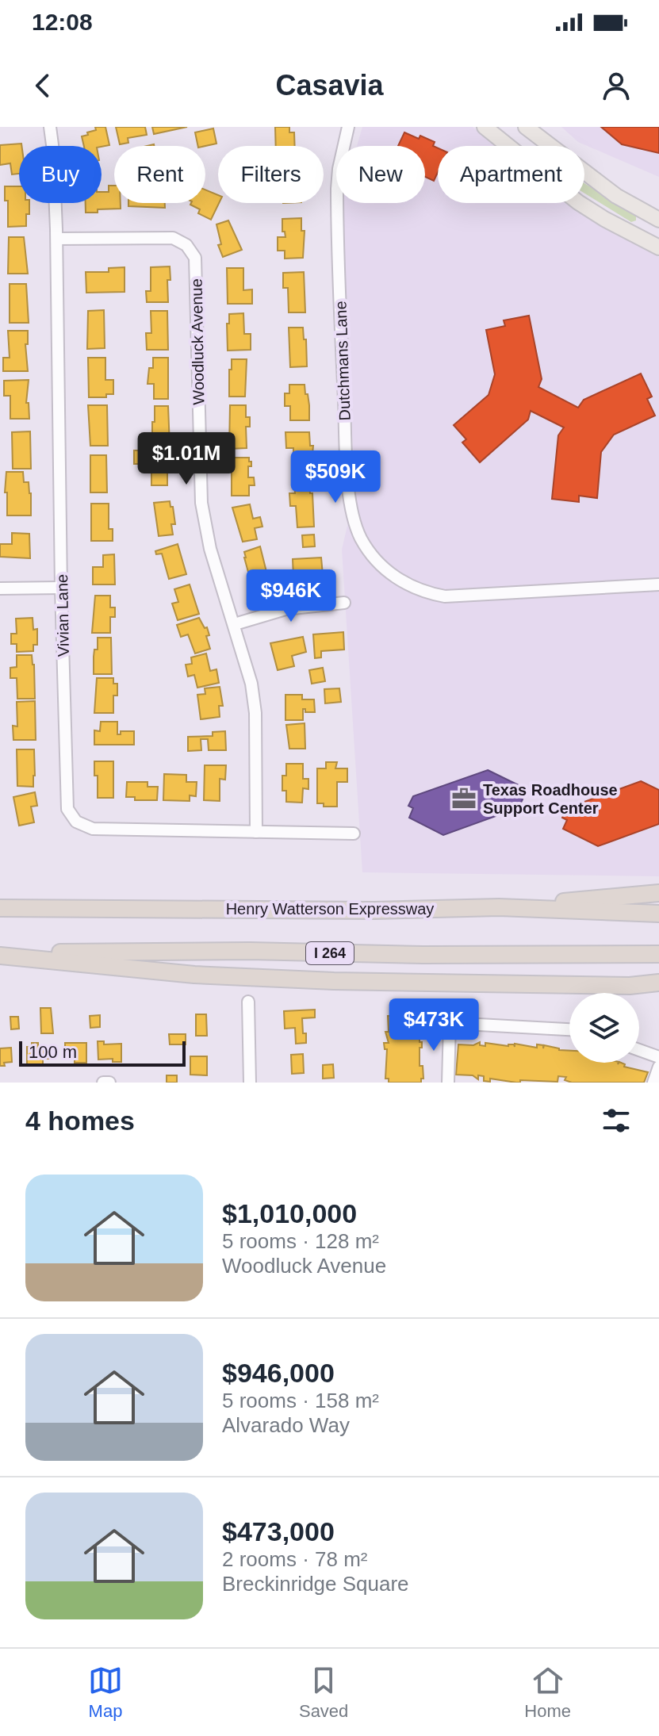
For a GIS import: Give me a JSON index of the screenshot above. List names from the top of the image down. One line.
{"streets":{"highway":["Henry Watterson Expressway","I 264"],"street":["Woodluck Avenue","Dutchmans Lane","Vivian Lane"]},"crossings":[["Woodluck Avenue","Vivian Lane"]],"places":{"office":["Texas Roadhouse Support Center"]},"scale_bar":"100 m","page":{"status":"12:08","header":"Casavia","chip":["Buy","Rent","Filters","New","Apartment"],"price":["$1.01M","$509K","$946K","$473K"],"scale":"100 m","heading":"4 homes","list":[{"name":"$1,010,000","note":"5 rooms · 128 m² · Woodluck Avenue"},{"name":"$946,000","note":"5 rooms · 158 m² · Alvarado Way"},{"name":"$473,000","note":"2 rooms · 78 m² · Breckinridge Square"}],"tabs":["Map","Saved","Home"]}}
